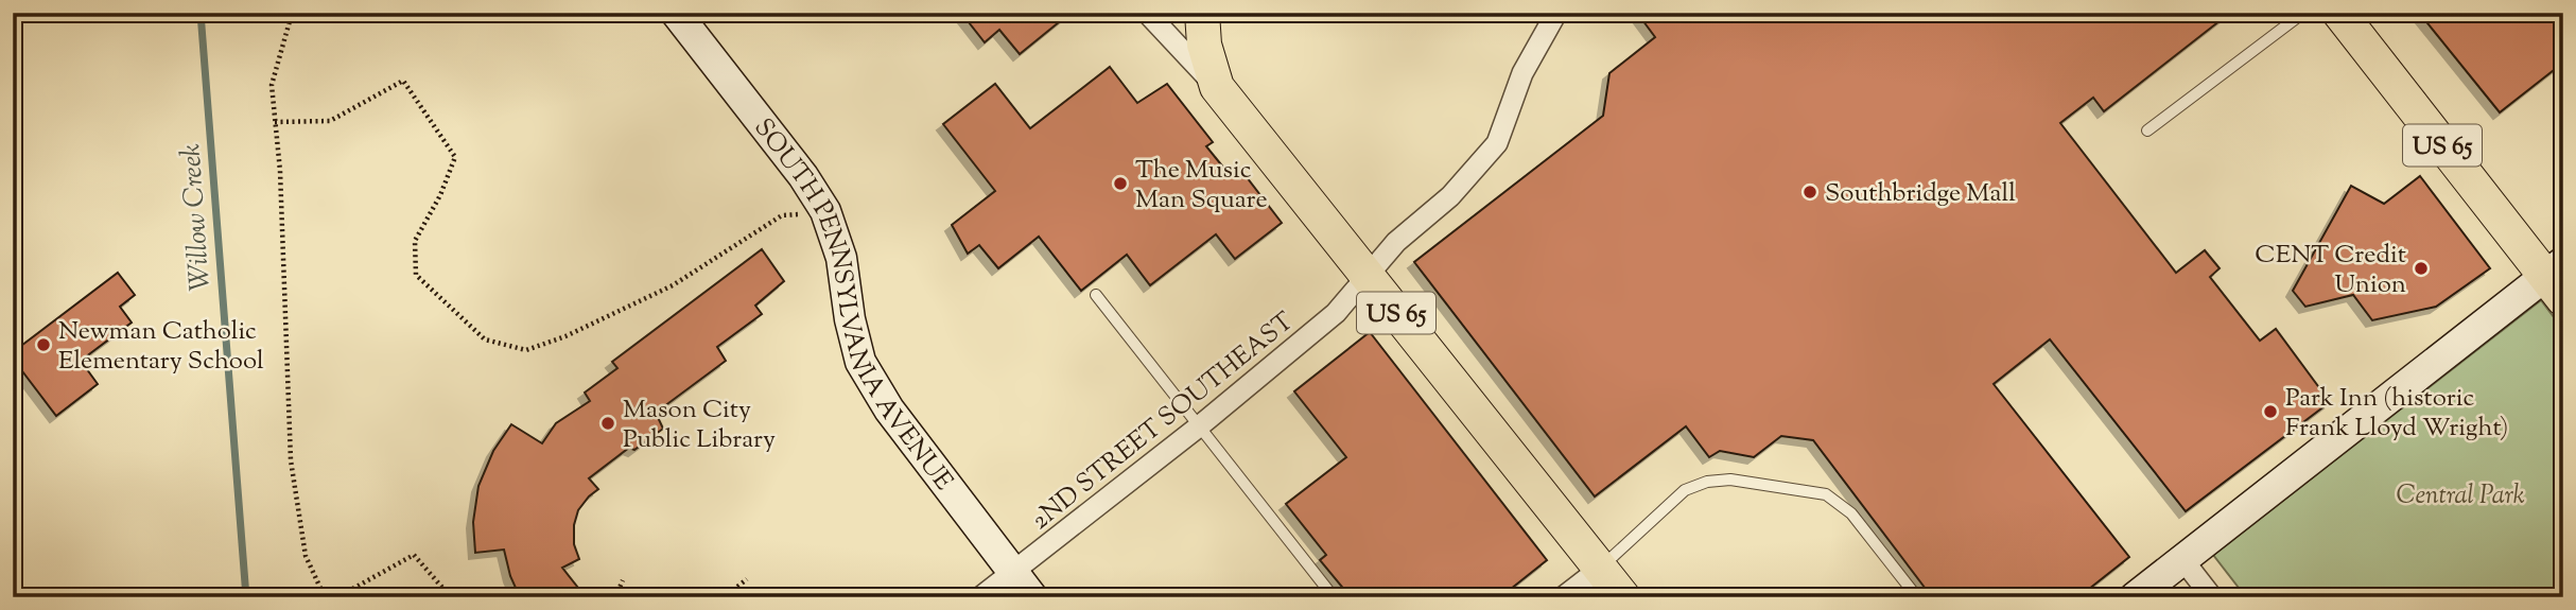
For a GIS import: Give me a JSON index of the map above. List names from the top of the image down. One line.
{"streets":{"main road":["US 65","SOUTH PENNSYLVANIA AVENUE"],"street":["2ND STREET SOUTHEAST"]},"crossings":[["US 65","2ND STREET SOUTHEAST"],["SOUTH PENNSYLVANIA AVENUE","2ND STREET SOUTHEAST"]],"water":["Willow Creek"],"parks":["Central Park"],"places":["The Music Man Square","Southbridge Mall","CENT Credit Union","Newman Catholic Elementary School","Park Inn (historic Frank Lloyd Wright)","Mason City Public Library"]}
